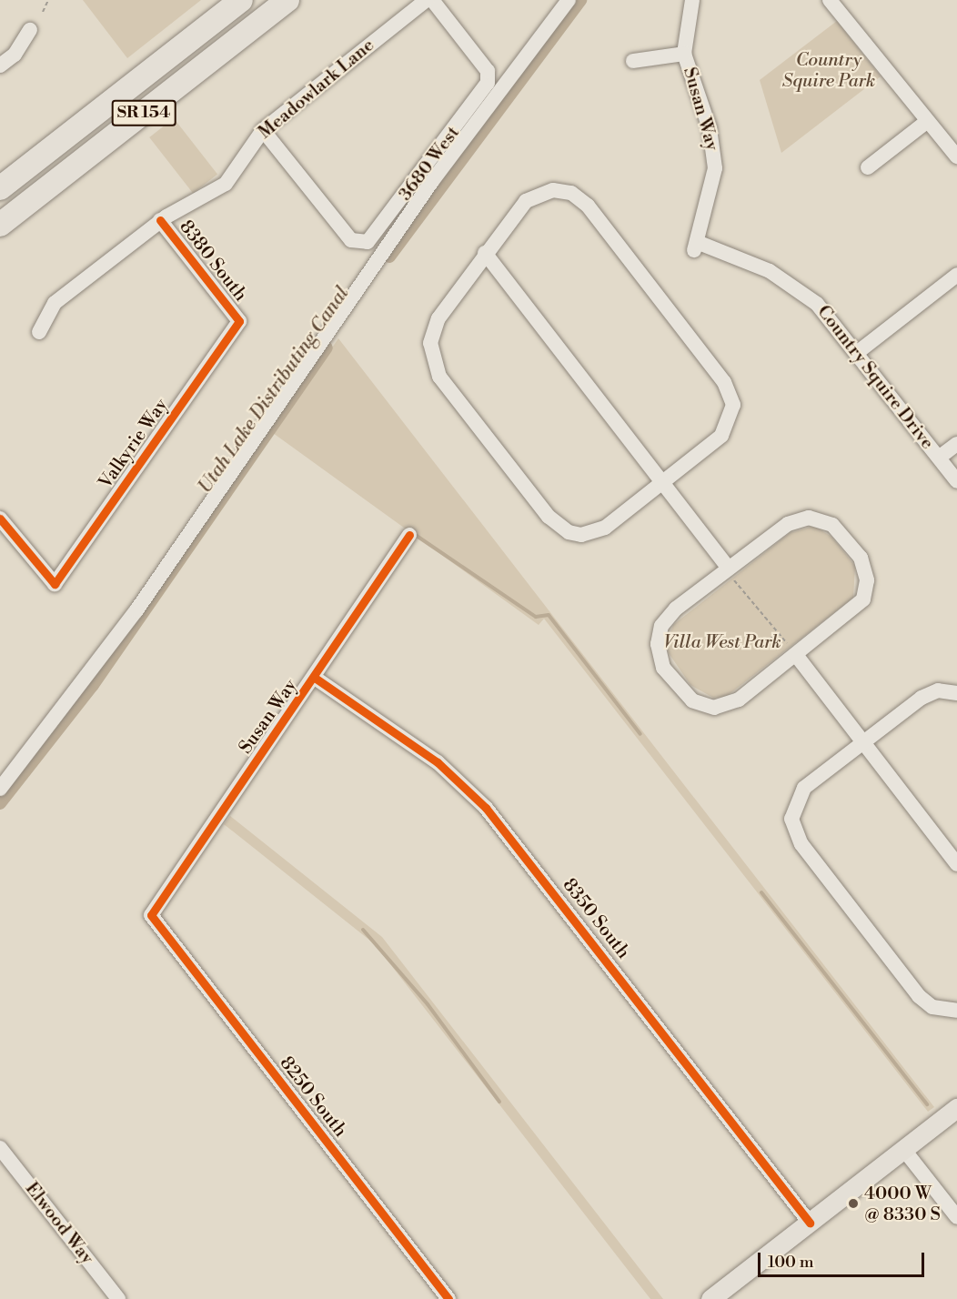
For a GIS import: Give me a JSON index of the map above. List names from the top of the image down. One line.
{"streets":{"highway":["SR 154"],"street":["Meadowlark Lane","Susan Way","3680 West","8380 South","Country Squire Drive","Valkyrie Way","8350 South","8250 South","Elwood Way"]},"crossings":[["Meadowlark Lane","3680 West"],["Meadowlark Lane","8380 South"],["Susan Way","Country Squire Drive"],["Susan Way","8350 South"],["Susan Way","8250 South"],["8380 South","Valkyrie Way"]],"water":["Utah Lake Distributing Canal"],"parks":["Country Squire Park","Villa West Park"],"places":["4000 W @ 8330 S"],"scale_bar":"100 m"}
